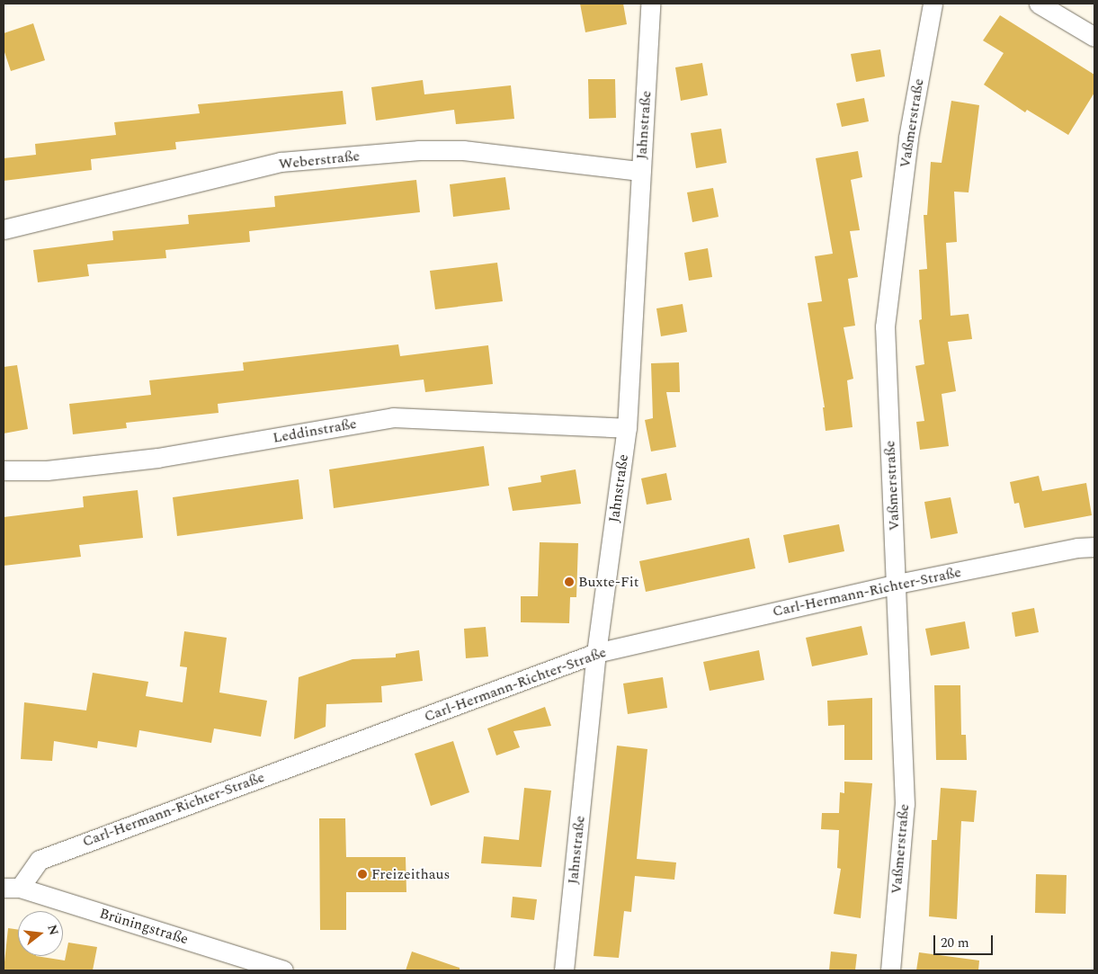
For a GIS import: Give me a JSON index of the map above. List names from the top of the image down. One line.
{"streets":{"street":["Vaßmerstraße","Jahnstraße","Weberstraße","Leddinstraße","Carl-Hermann-Richter-Straße","Brüningstraße"]},"crossings":[["Vaßmerstraße","Carl-Hermann-Richter-Straße"],["Jahnstraße","Weberstraße"],["Jahnstraße","Leddinstraße"],["Jahnstraße","Carl-Hermann-Richter-Straße"],["Carl-Hermann-Richter-Straße","Brüningstraße"]],"places":["Buxte-Fit","Freizeithaus"],"scale_bar":"20 m","north":"right"}
